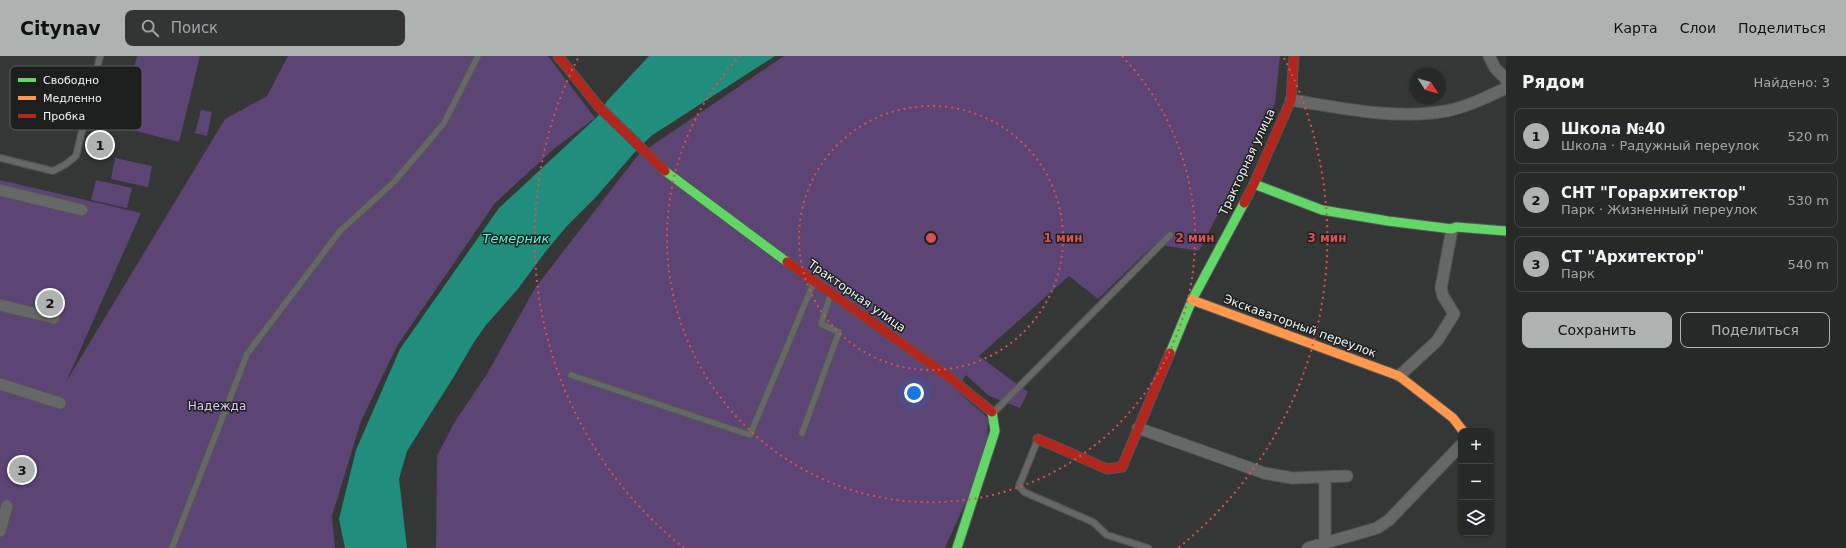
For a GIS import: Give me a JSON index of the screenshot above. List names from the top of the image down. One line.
{"streets":{"street":["Тракторная улица","Экскаваторный переулок"]},"crossings":[["Тракторная улица","Экскаваторный переулок"]],"water":["Темерник"],"parks":["Надежда"],"legend":["Свободно","Медленно","Пробка"],"north":"bottom right","page":{"header":"Citynav","search":"Поиск","nav":["Карта","Слои","Поделиться"],"heading":["Рядом","Найдено: 3"],"list":[{"mark":"1","name":"Школа №40","note":"Школа · Радужный переулок","value":"520 m"},{"mark":"2","name":"СНТ \"Горархитектор\"","note":"Парк · Жизненный переулок","value":"530 m"},{"mark":"3","name":"СТ \"Архитектор\"","note":"Парк","value":"540 m"}],"pins":["1","2","3"],"buttons":["Сохранить","Поделиться"],"map_buttons":["+","−"]},"rings":["1 мин","2 мин","3 мин"]}
